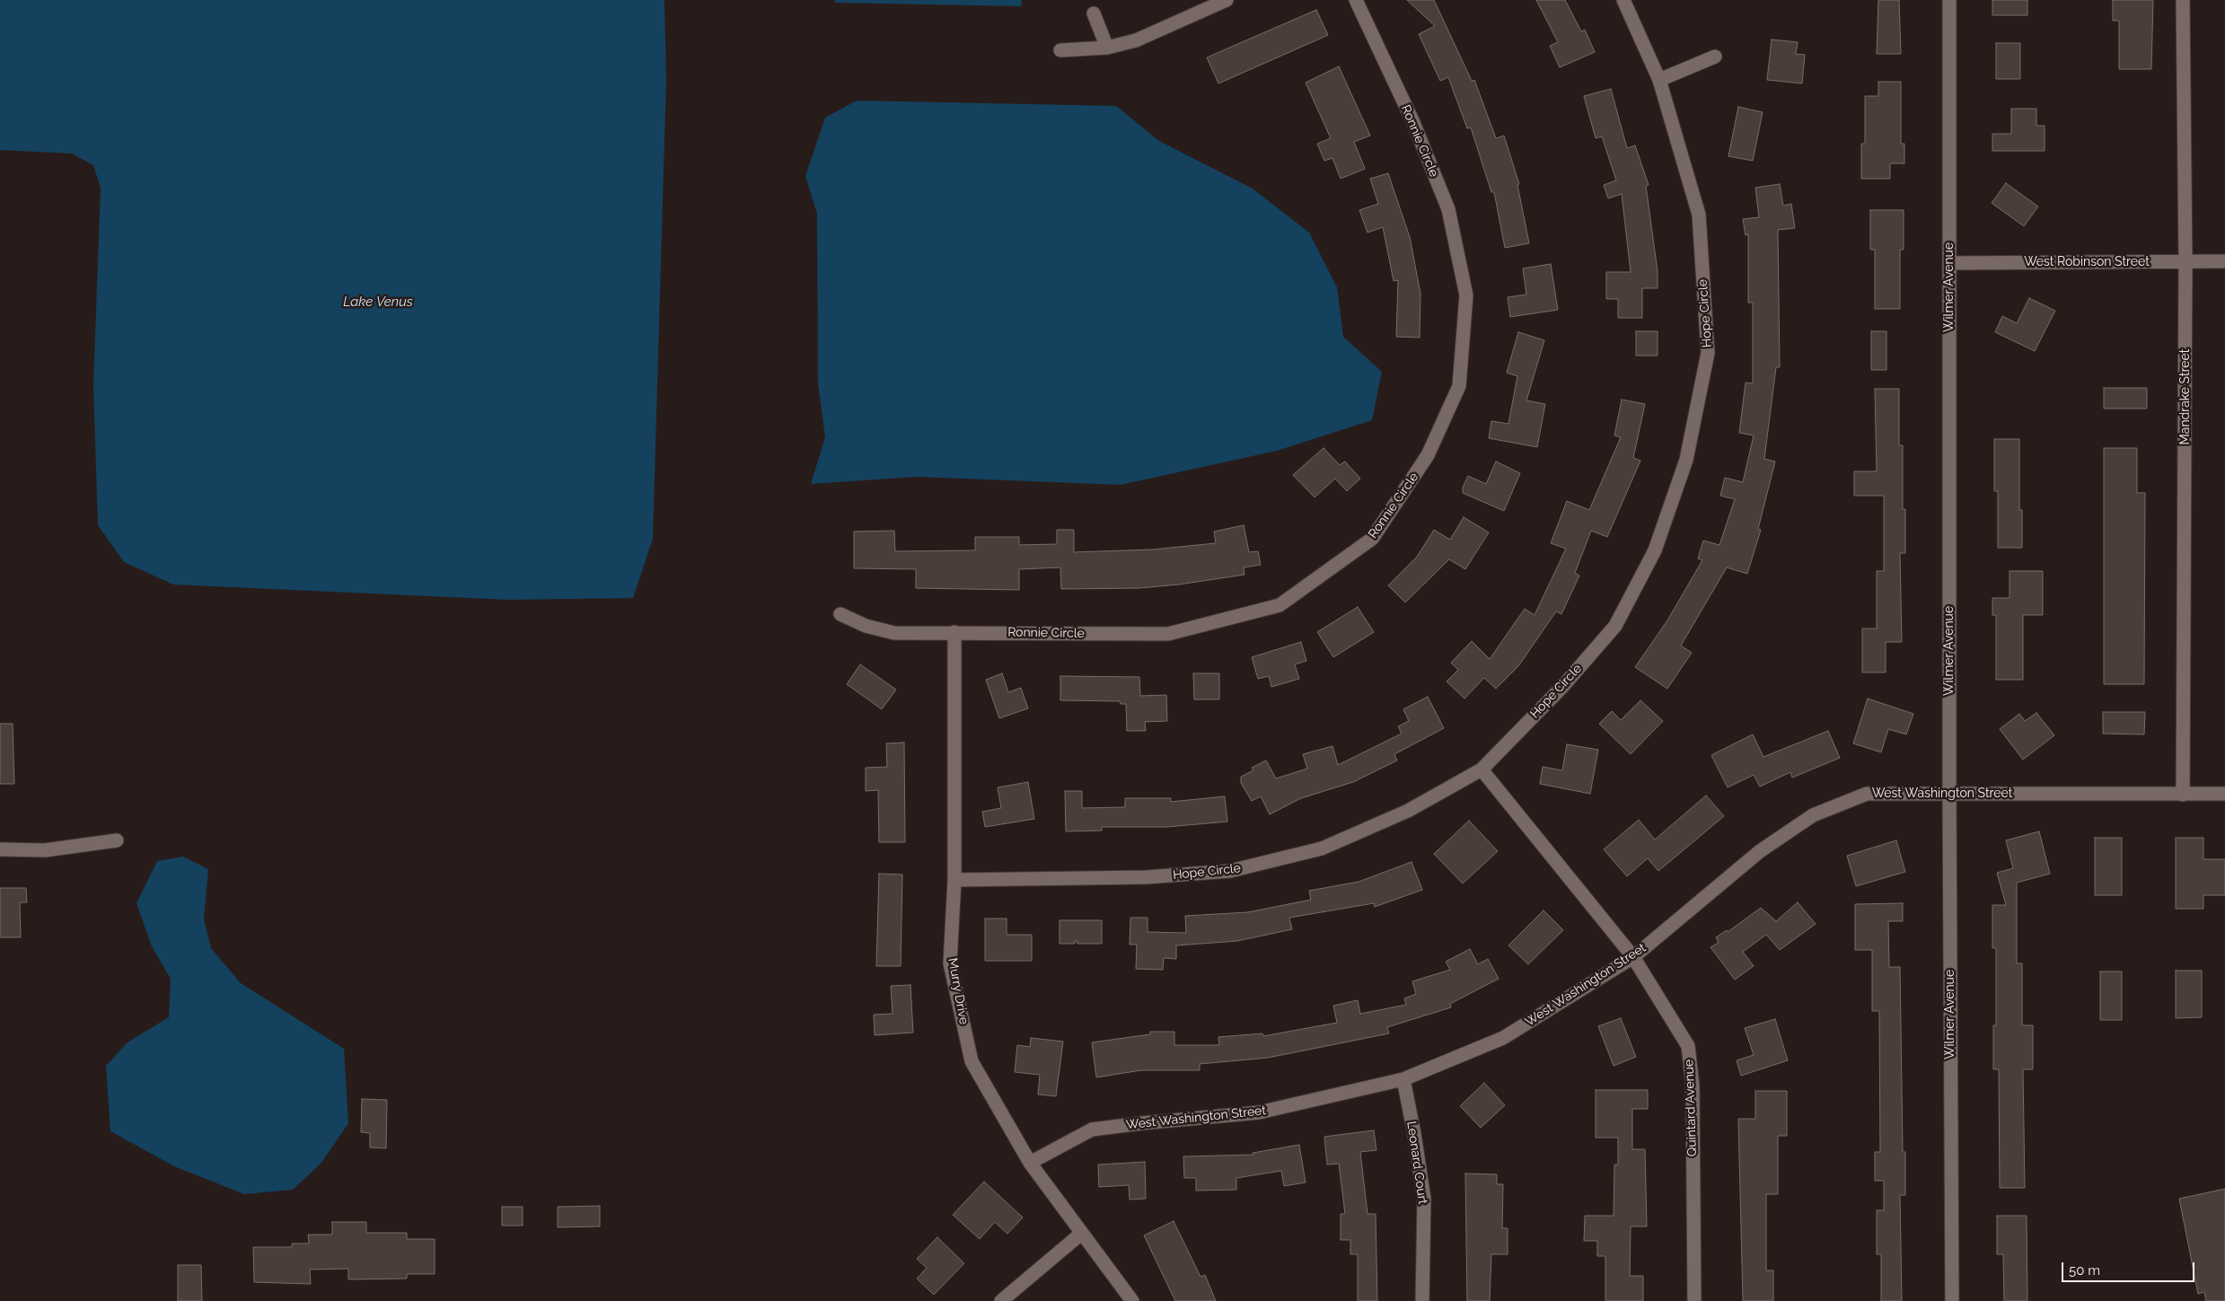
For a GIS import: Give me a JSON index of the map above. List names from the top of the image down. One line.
{"streets":{"street":["Ronnie Circle","West Robinson Street","Wilmer Avenue","Hope Circle","Mandrake Street","West Washington Street","Murry Drive","Quintard Avenue","Leonard Court"]},"crossings":[["Ronnie Circle","Murry Drive"],["West Robinson Street","Wilmer Avenue"],["West Robinson Street","Mandrake Street"],["Wilmer Avenue","West Washington Street"],["Hope Circle","Murry Drive"],["Hope Circle","Quintard Avenue"],["Mandrake Street","West Washington Street"],["West Washington Street","Murry Drive"],["West Washington Street","Quintard Avenue"],["West Washington Street","Leonard Court"]],"water":["Lake Venus"],"scale_bar":"50 m"}
